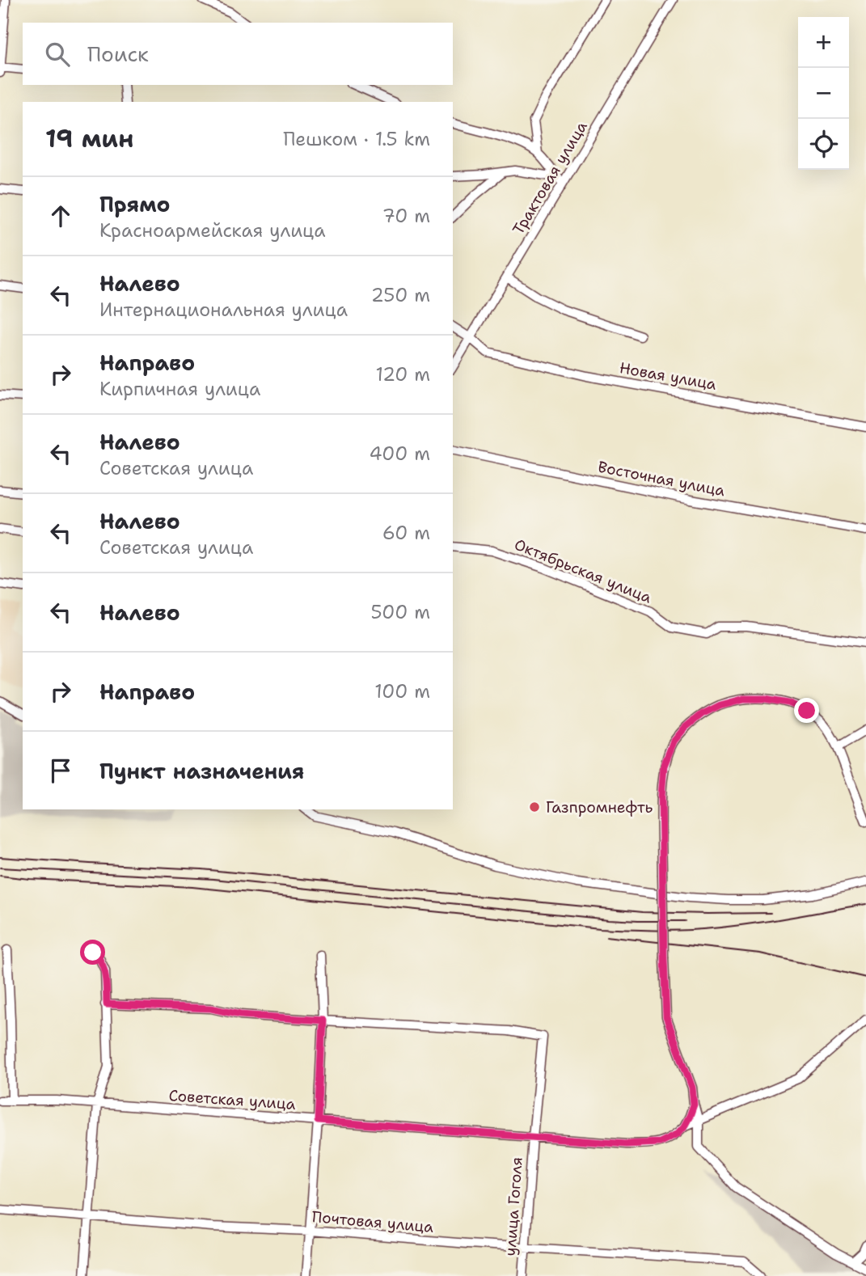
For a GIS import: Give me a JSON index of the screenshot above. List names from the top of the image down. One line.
{"streets":{"street":["Трактовая улица","Новая улица","Восточная улица","Октябрьская улица","Советская улица","улица Гоголя","Почтовая улица"]},"crossings":[["Трактовая улица","Новая улица"],["Советская улица","улица Гоголя"],["улица Гоголя","Почтовая улица"]],"places":["Газпромнефть"],"page":{"map_buttons":["+","−"],"search":"Поиск","heading":["19 мин","Пешком · 1.5 km"],"list":[["Прямо","Красноармейская улица","70 m"],["Налево","Интернациональная улица","250 m"],["Направо","Кирпичная улица","120 m"],["Налево","Советская улица","400 m"],["Налево","Советская улица","60 m"],["Налево","500 m"],["Направо","100 m"],"Пункт назначения"]}}
